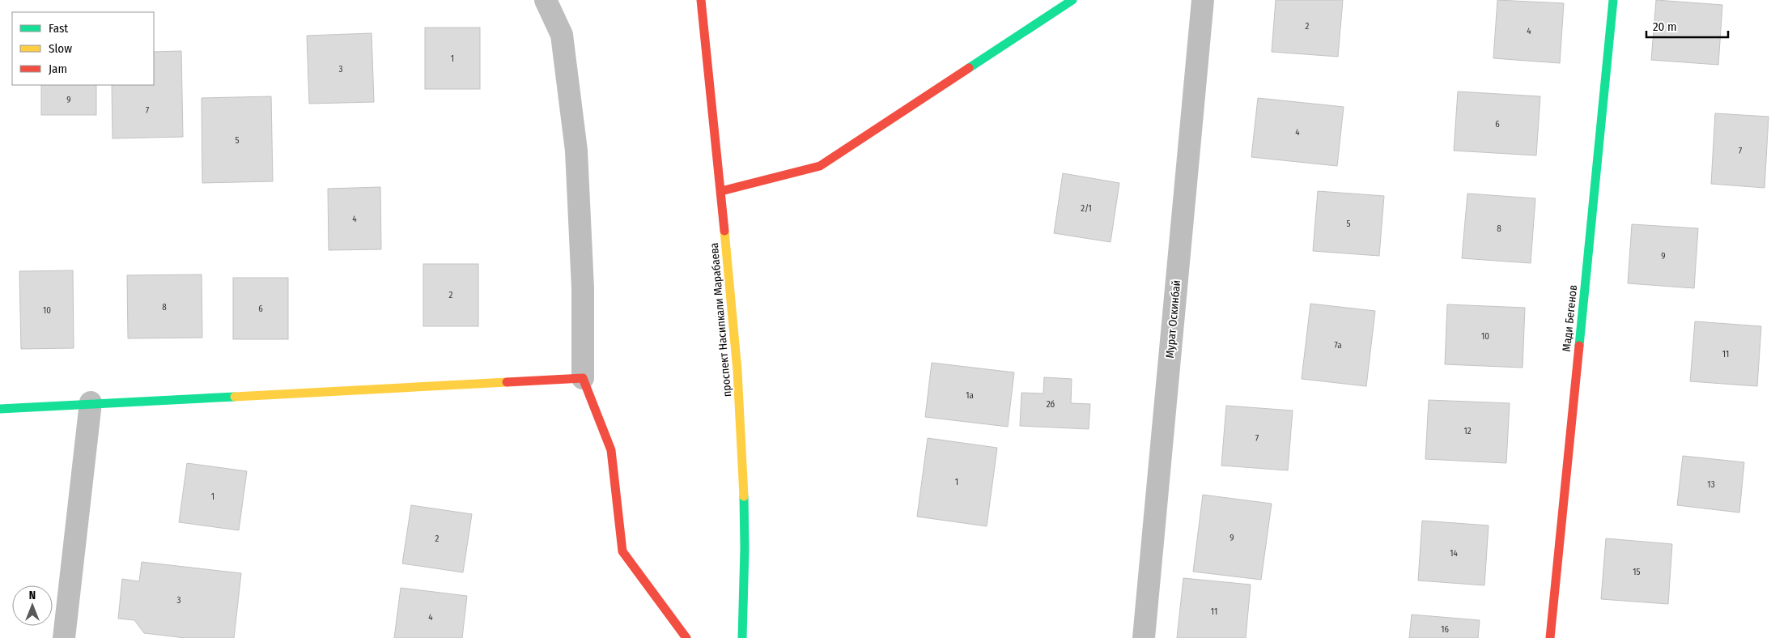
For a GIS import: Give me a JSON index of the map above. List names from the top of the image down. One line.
{"streets":{"street":["Мади Бегенов","Мурат Оскинбай","проспект Насипкали Марабаева"]},"house_numbers":["2","4","1","3","9","7","6","4","5","7","2/1","4","5","8","9","2","8","6","10","10","7а","11","1а","2б","12","7","1","13","1","9","2","14","15","3","11","4","16"],"legend":["Fast","Slow","Jam"],"scale_bar":"20 m","north":"top"}
